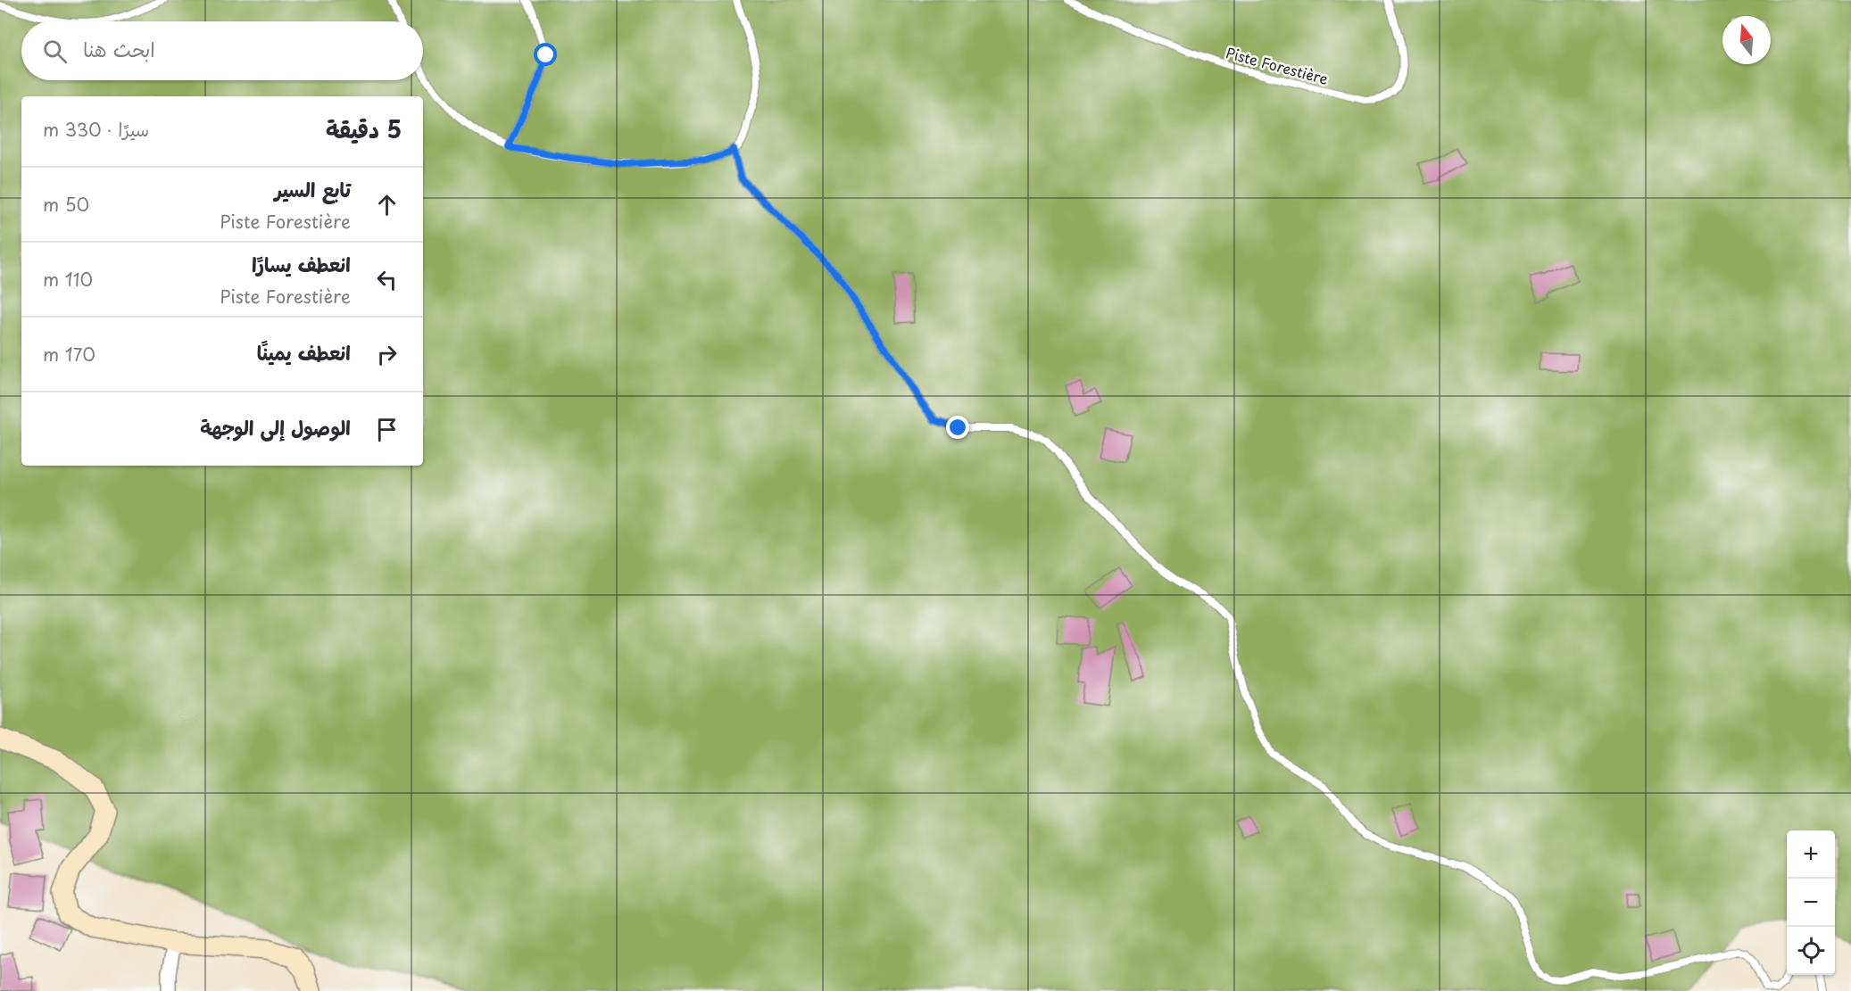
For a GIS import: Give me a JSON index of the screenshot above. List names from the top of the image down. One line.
{"streets":{"lane":["Piste Forestière"]},"north":"top","page":{"search":"ابحث هنا","heading":["5 دقيقة","سيرًا · 330 m"],"list":[["تابع السير","Piste Forestière","50 m"],["انعطف يسارًا","Piste Forestière","110 m"],["انعطف يمينًا","170 m"],"الوصول إلى الوجهة"],"map_buttons":["+","−"]}}
